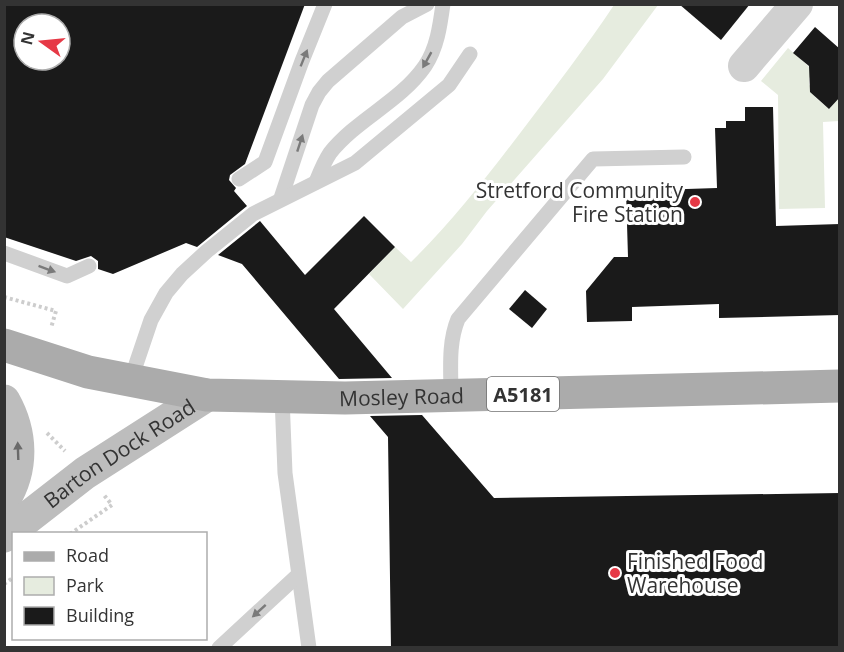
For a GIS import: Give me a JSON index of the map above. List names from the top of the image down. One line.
{"streets":{"main road":["A5181","Mosley Road","Barton Dock Road"]},"crossings":[["Mosley Road","Barton Dock Road"]],"places":["Stretford Community Fire Station","Finished Food Warehouse"],"legend":["Road","Park","Building"],"north":"left"}
